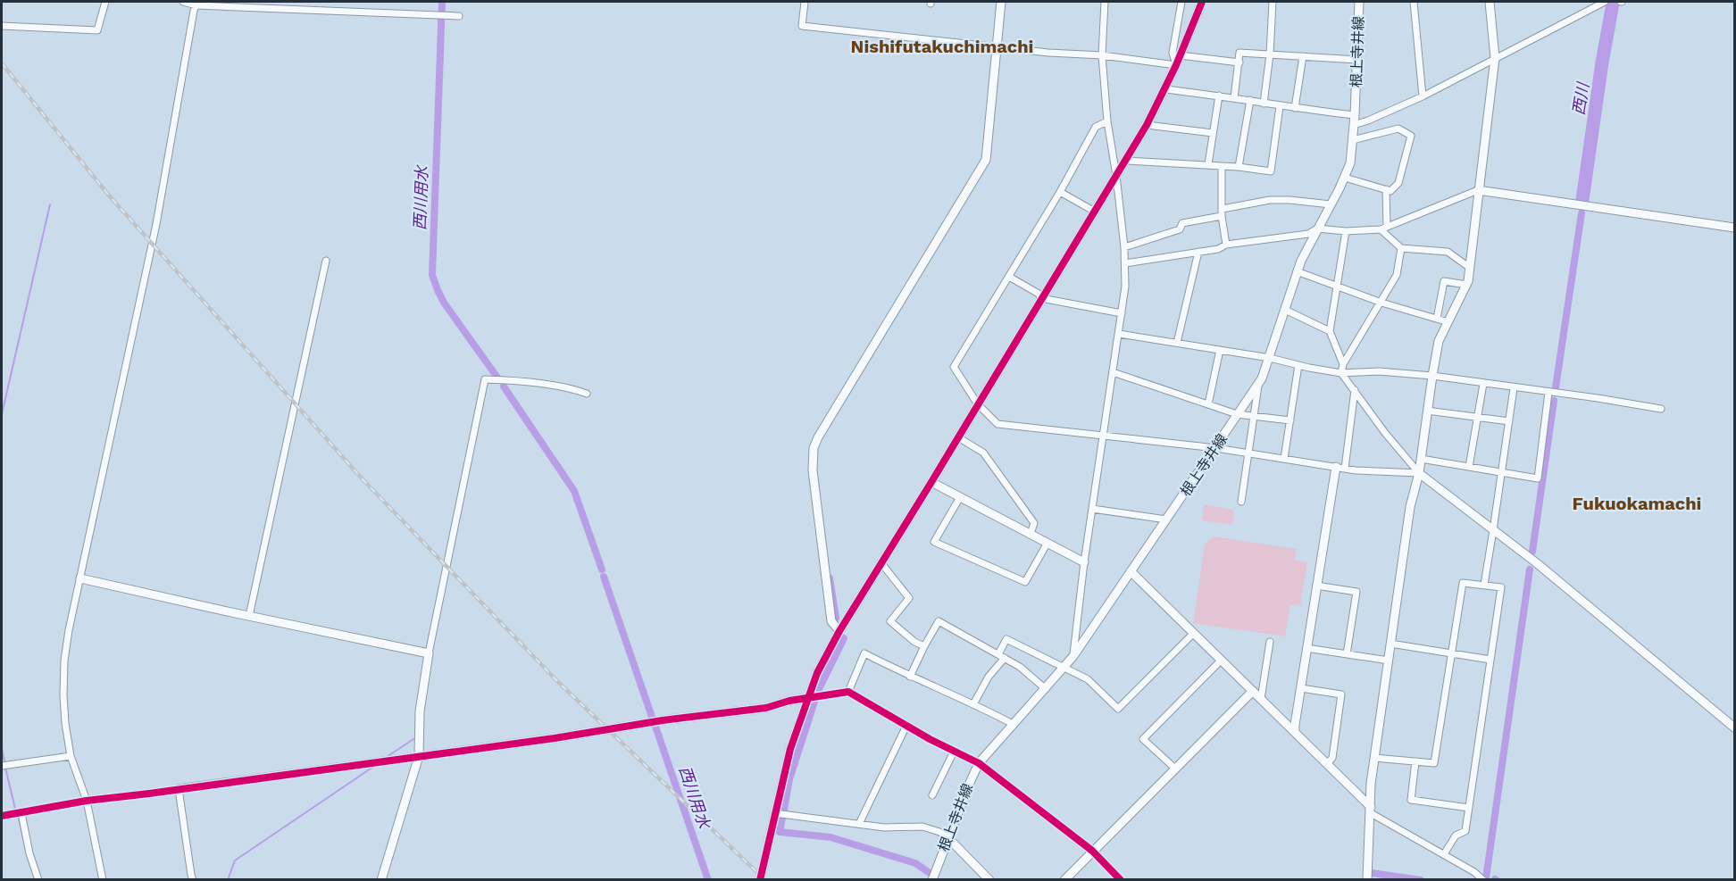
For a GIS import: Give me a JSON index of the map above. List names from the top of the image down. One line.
{"streets":{"street":["根上寺井線"]},"districts":["Nishifutakuchimachi","Fukuokamachi"],"water":["西川","西川用水"]}
